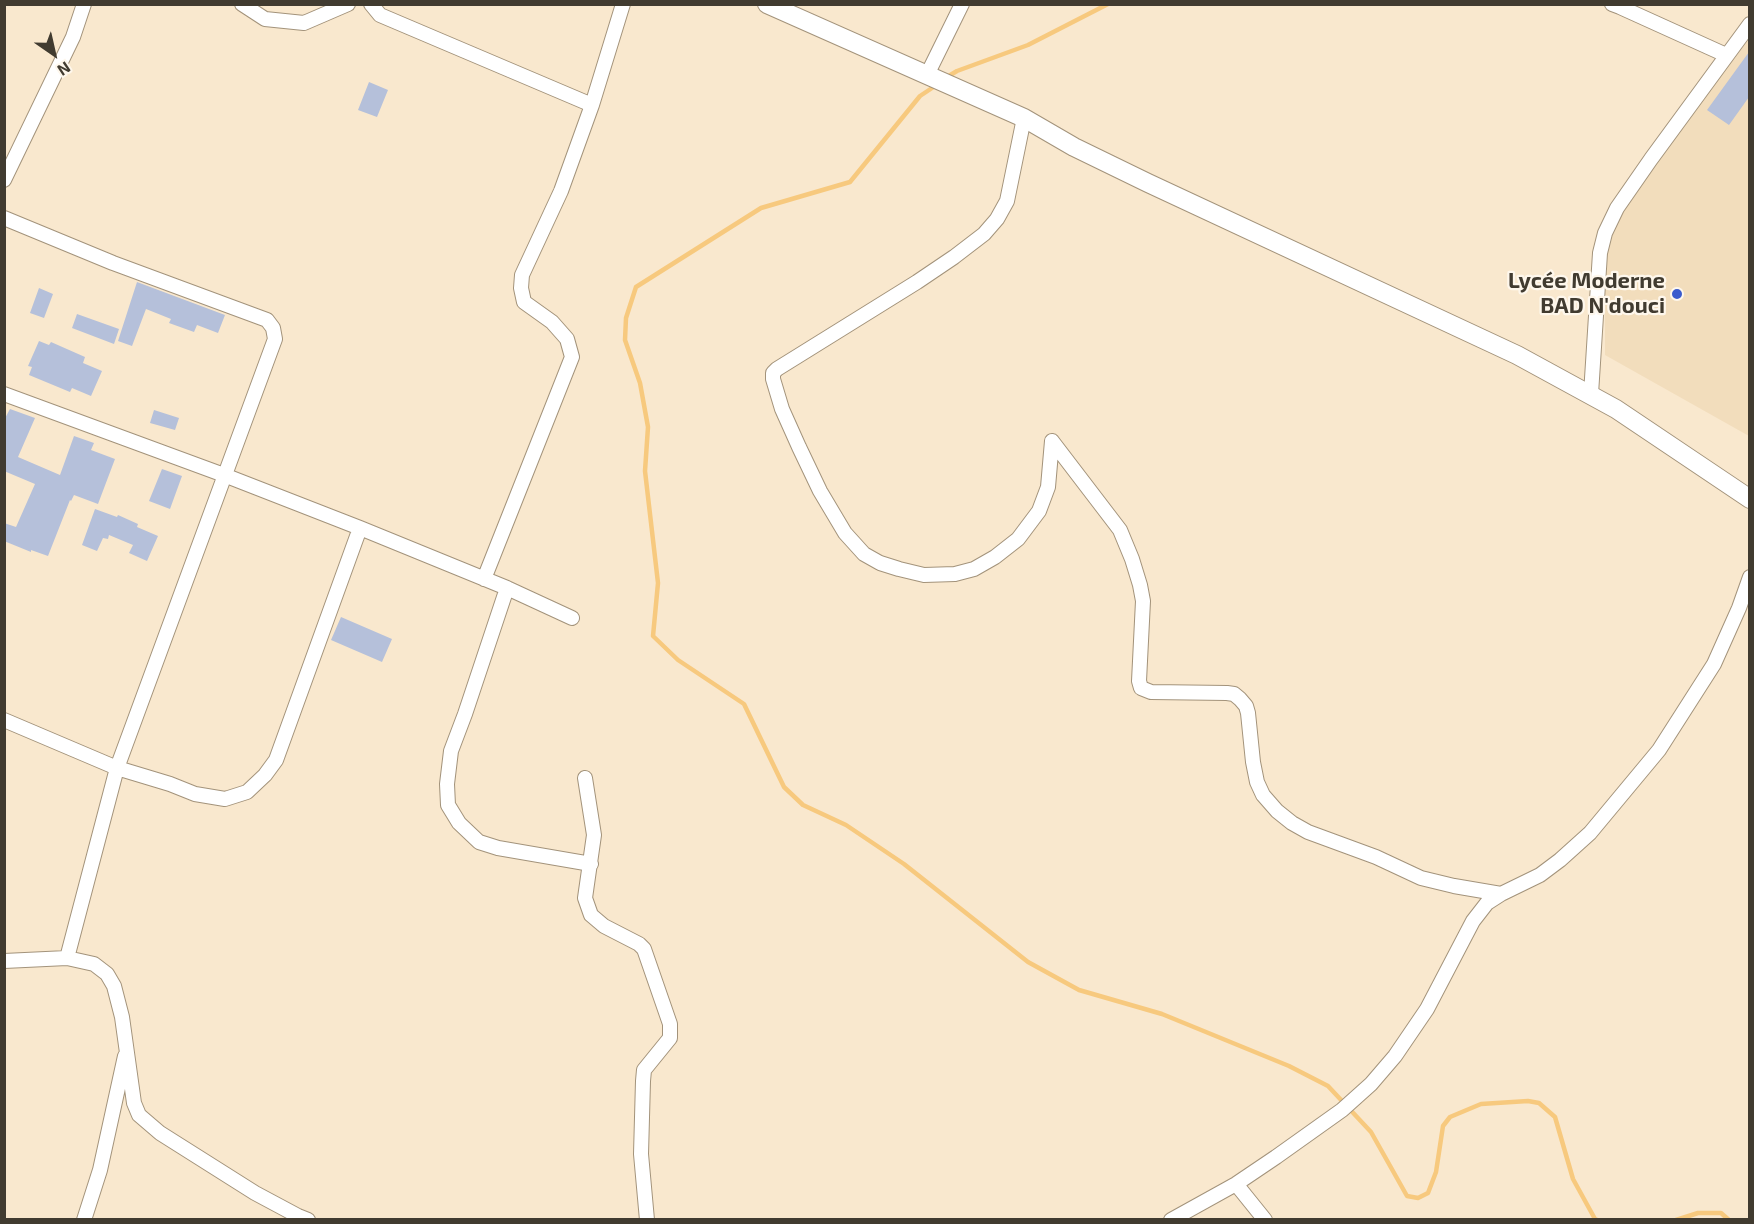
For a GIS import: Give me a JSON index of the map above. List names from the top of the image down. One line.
{"places":["Lycée Moderne BAD N'douci"],"north":"bottom right"}
